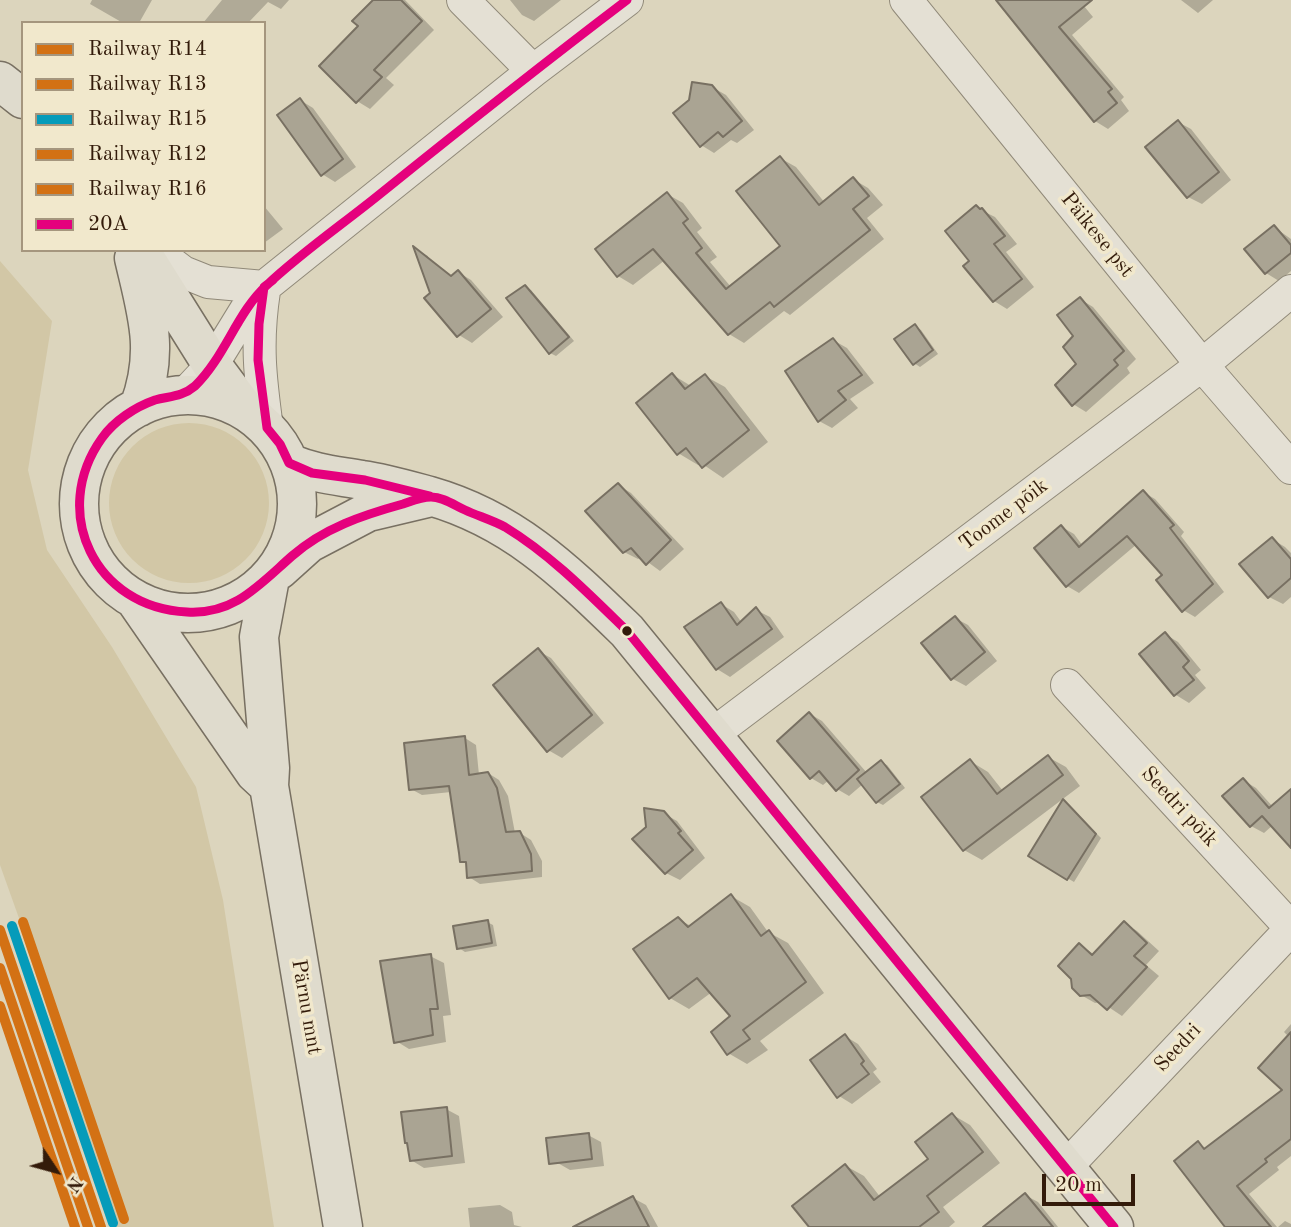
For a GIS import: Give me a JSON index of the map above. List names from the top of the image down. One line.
{"streets":{"main road":["Pärnu mnt"],"street":["Päikese pst","Toome põik","Seedri põik","Seedri"]},"crossings":[["Päikese pst","Toome põik"],["Seedri põik","Seedri"]],"lines":["transit line 20A","rail line R16","rail line R15","rail line R14","rail line R13","rail line R12"],"legend":["Railway R14","Railway R13","Railway R15","Railway R12","Railway R16","20A"],"scale_bar":"20 m","north":"bottom right"}
